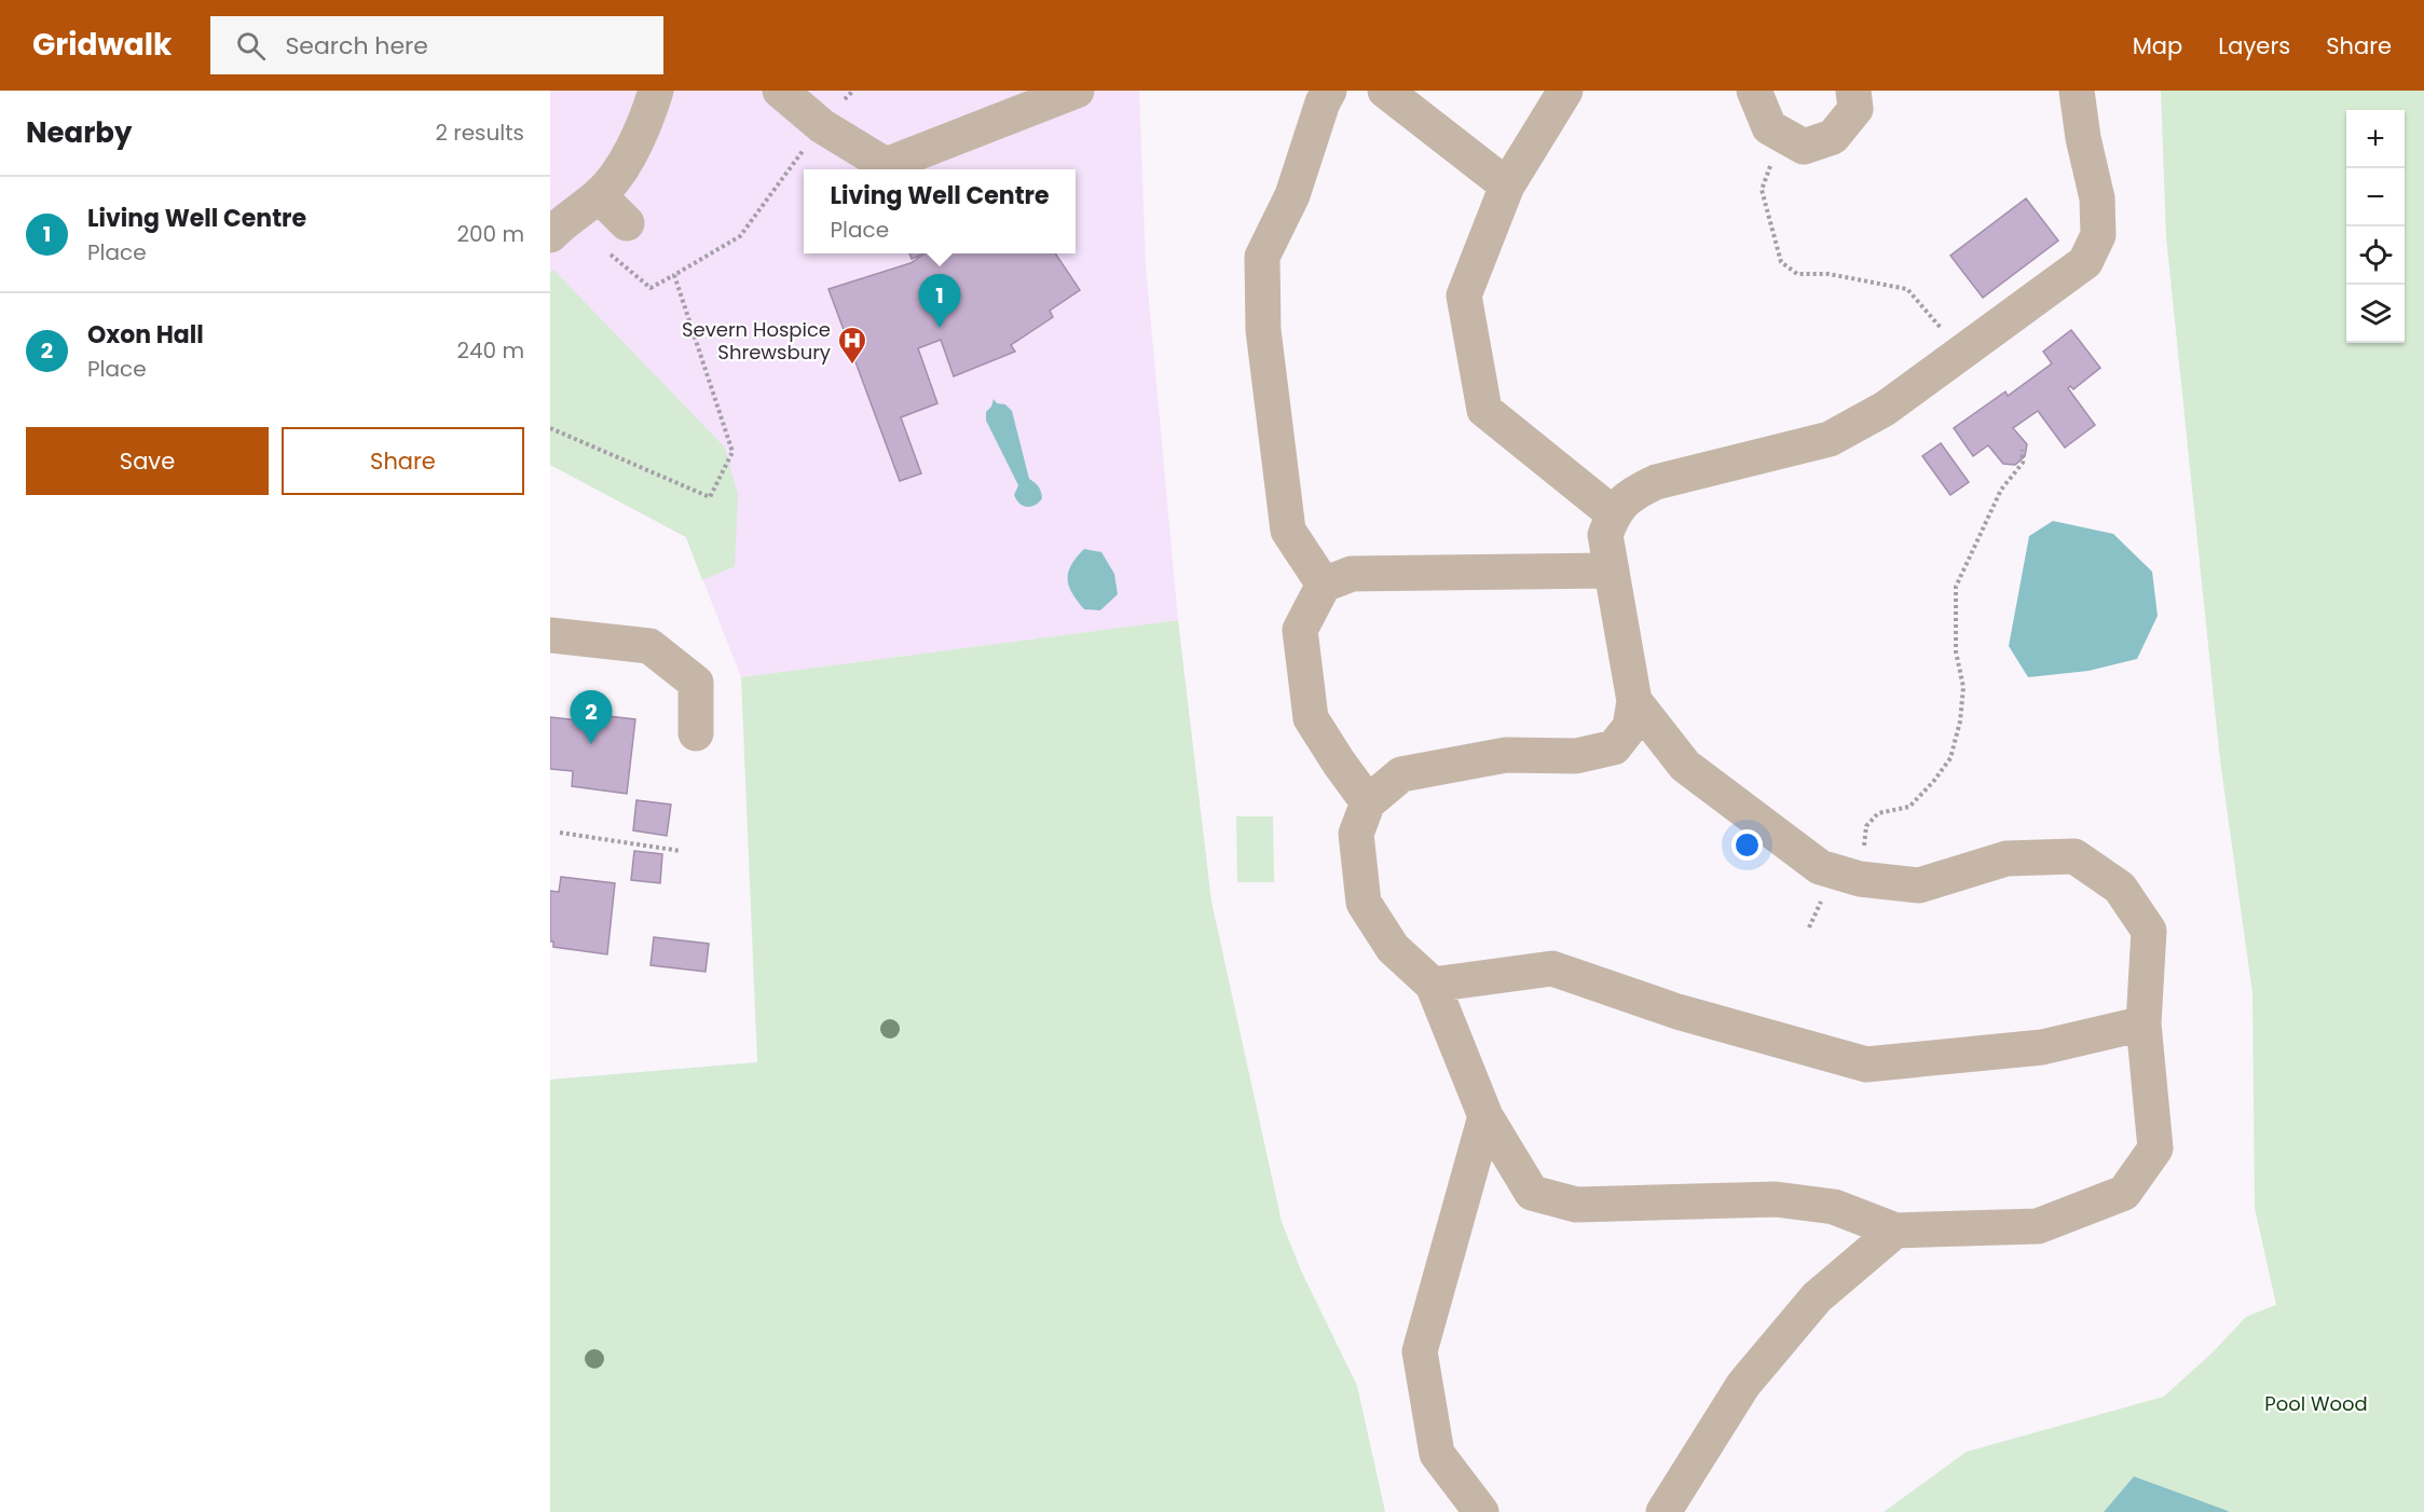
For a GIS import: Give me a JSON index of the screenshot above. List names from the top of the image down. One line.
{"parks":["Pool Wood"],"places":{"hospital":["Severn Hospice Shrewsbury"]},"page":{"header":"Gridwalk","search":"Search here","nav":["Map","Layers","Share"],"heading":["Nearby","2 results"],"map_buttons":["+","−"],"popup":["Living Well Centre","Place"],"list":[{"mark":"1","name":"Living Well Centre","note":"Place","value":"200 m"},{"mark":"2","name":"Oxon Hall","note":"Place","value":"240 m"}],"pins":["1","2"],"buttons":["Save","Share"]}}
